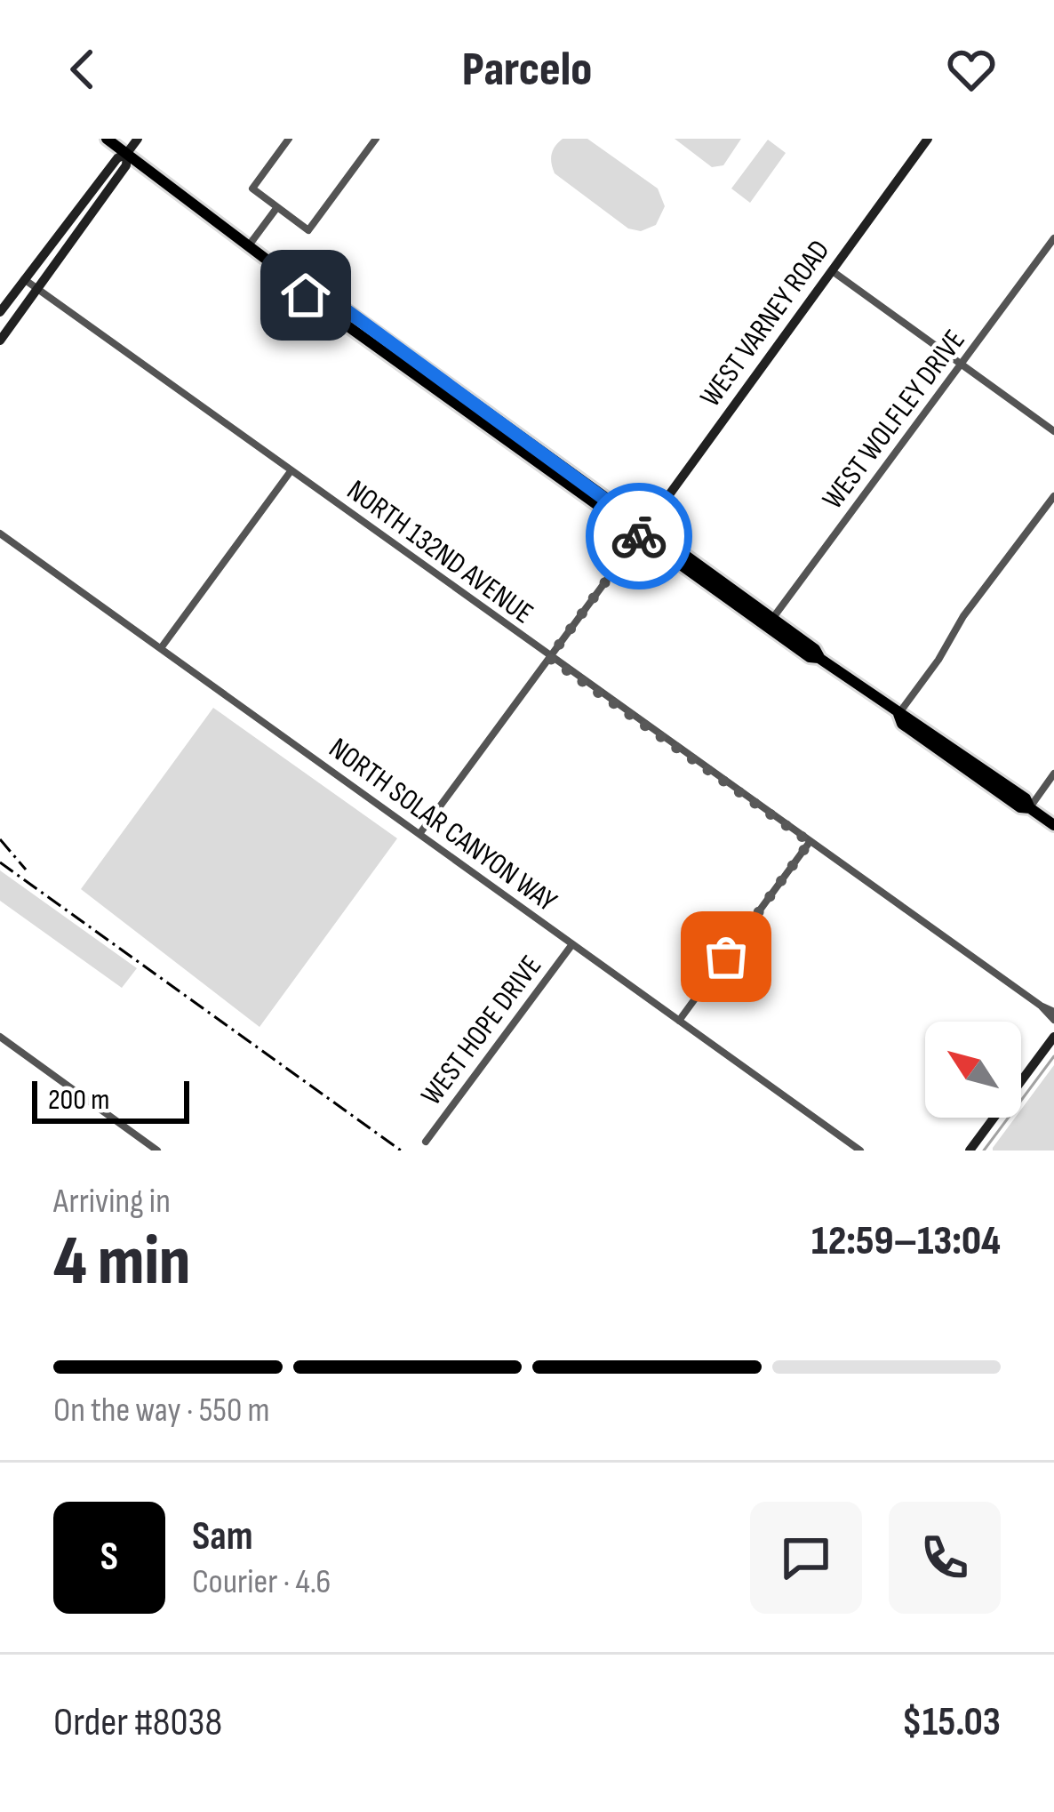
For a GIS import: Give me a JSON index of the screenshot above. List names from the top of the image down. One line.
{"streets":{"main road":["WEST VARNEY ROAD"],"street":["WEST WOLFLEY DRIVE","NORTH 132ND AVENUE","NORTH SOLAR CANYON WAY","WEST HOPE DRIVE"]},"crossings":[["NORTH SOLAR CANYON WAY","WEST HOPE DRIVE"]],"scale_bar":"200 m","north":"top left","page":{"header":"Parcelo","scale":"200 m","heading":["4 min","Arriving in","12:59–13:04"],"panel":["Sam","Courier · 4.6","Order #8038","$15.03"],"bar":"On the way · 550 m","round":"S"}}
